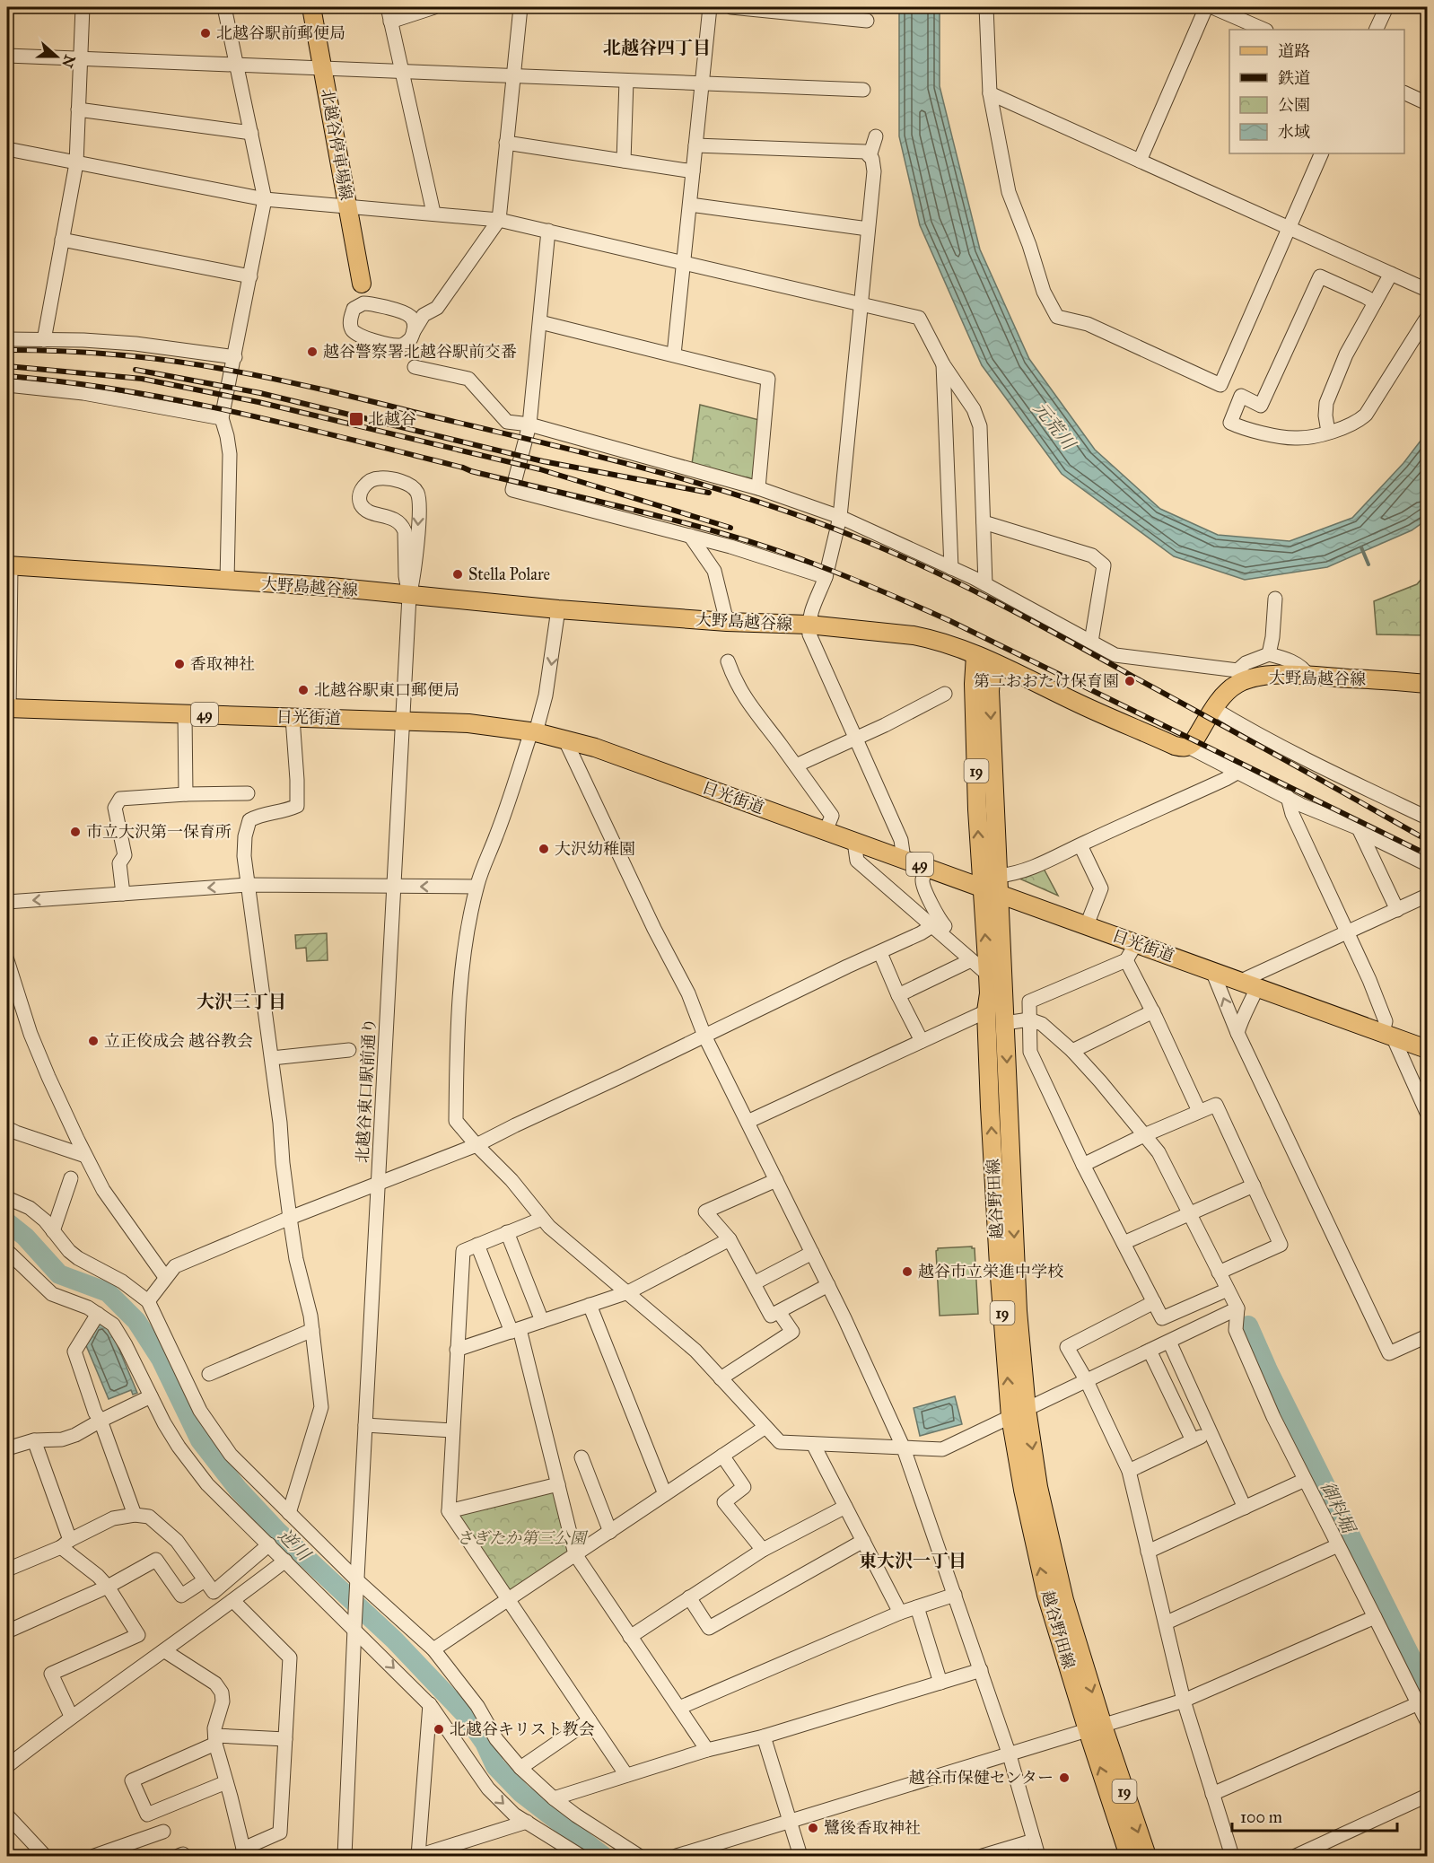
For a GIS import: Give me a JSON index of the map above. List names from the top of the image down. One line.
{"streets":{"main road":["北越谷停車場線","大野島越谷線","49","日光街道","19","越谷野田線"],"street":["北越谷東口駅前通り"]},"crossings":[["大野島越谷線","北越谷東口駅前通り"],["大野島越谷線","越谷野田線"],["日光街道","北越谷東口駅前通り"],["日光街道","越谷野田線"]],"districts":["北越谷四丁目","大沢三丁目","東大沢一丁目"],"water":["元荒川","御料堀","逆川"],"parks":["さぎたか第三公園"],"places":{"other":["北越谷駅前郵便局","越谷警察署北越谷駅前交番","Stella Polare","香取神社","第二おおたけ保育園","北越谷駅東口郵便局","市立大沢第一保育所","大沢幼稚園","立正佼成会 越谷教会","越谷市立栄進中学校","北越谷キリスト教会","越谷市保健センター","鷺後香取神社"],"transit":["北越谷"]},"legend":["道路","鉄道","公園","水域"],"scale_bar":"100 m","north":"right"}
